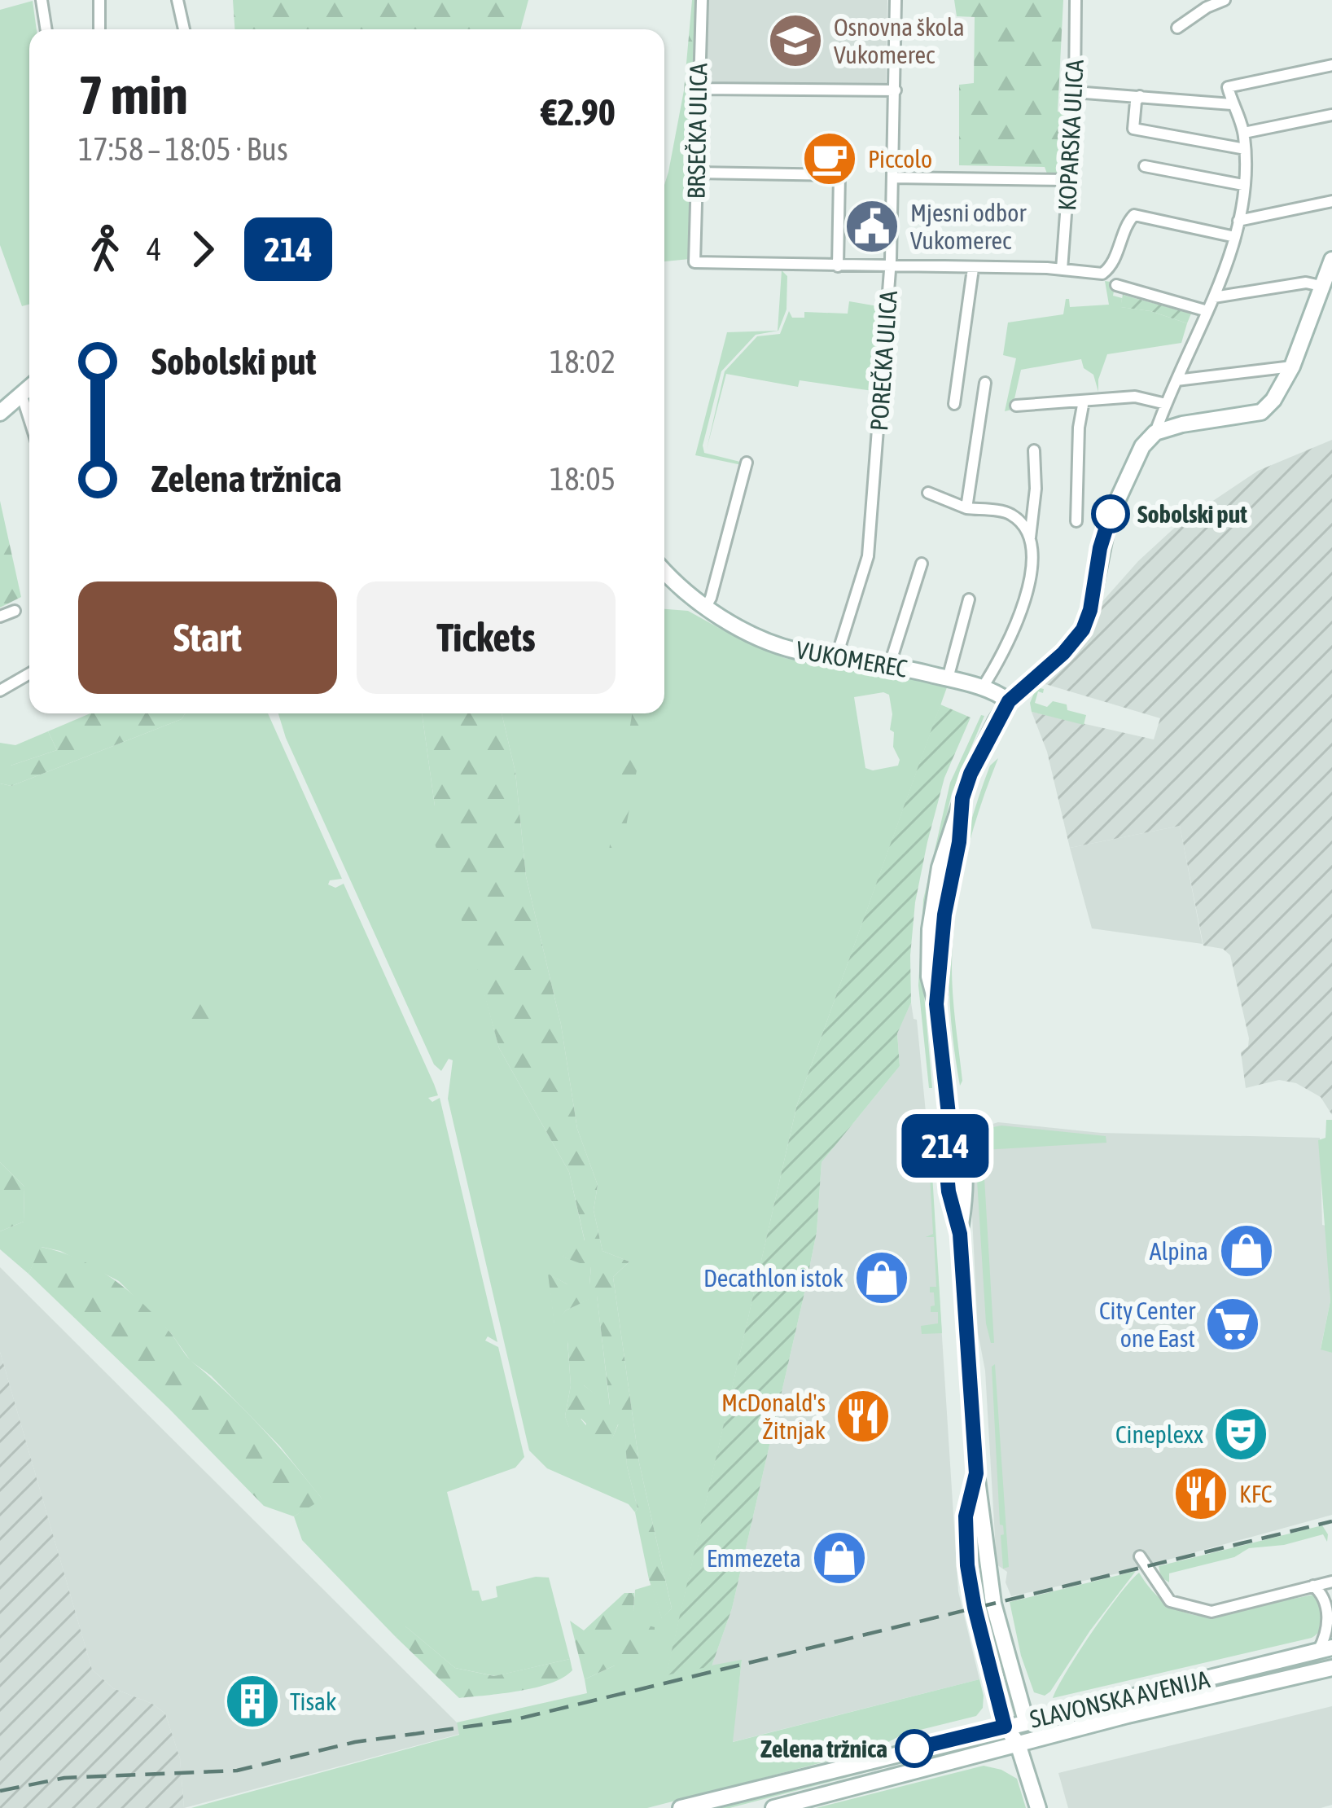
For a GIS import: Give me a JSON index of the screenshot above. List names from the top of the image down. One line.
{"streets":{"street":["BRSEČKA ULICA","KOPARSKA ULICA","POREČKA ULICA","VUKOMEREC","SLAVONSKA AVENIJA"]},"crossings":[["POREČKA ULICA","VUKOMEREC"]],"places":{"school or university":["Osnovna škola Vukomerec"],"cafe":["Piccolo"],"public building":["Mjesni odbor Vukomerec"],"other":["Sobolski put","Zelena tržnica"],"shop":["Alpina","Decathlon istok","Emmezeta"],"supermarket":["City Center one East"],"restaurant":["McDonald's Žitnjak","KFC"],"theatre":["Cineplexx"],"building":["Tisak"]},"lines":["bus line 214"],"page":{"on_map":"214","heading":["7 min","17:58 – 18:05 · Bus","€2.90"],"legs":["4","214"],"list":[{"name":"Sobolski put","value":"18:02"},{"name":"Zelena tržnica","value":"18:05"}],"buttons":["Start","Tickets"]}}
